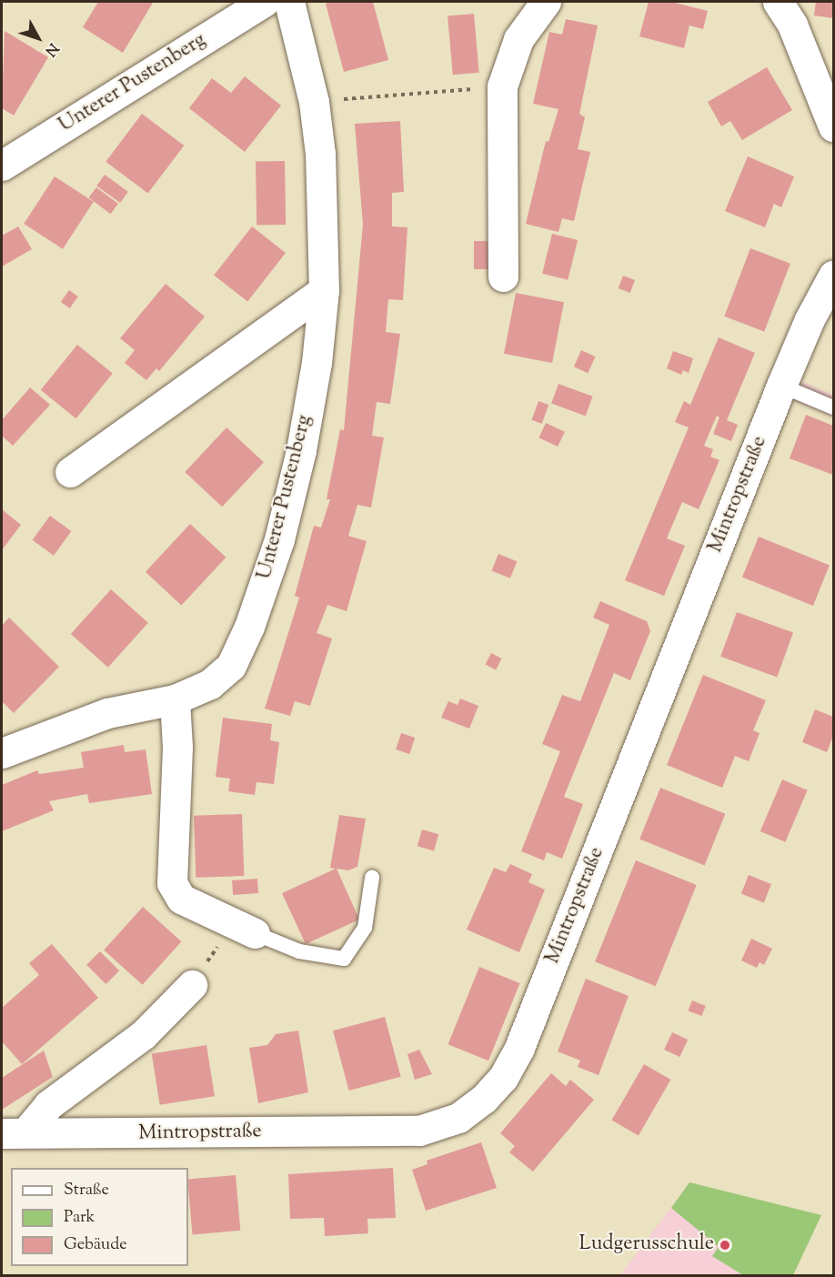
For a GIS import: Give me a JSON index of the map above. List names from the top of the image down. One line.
{"streets":{"street":["Unterer Pustenberg","Mintropstraße"]},"places":["Ludgerusschule"],"legend":["Straße","Park","Gebäude"],"north":"bottom right"}
